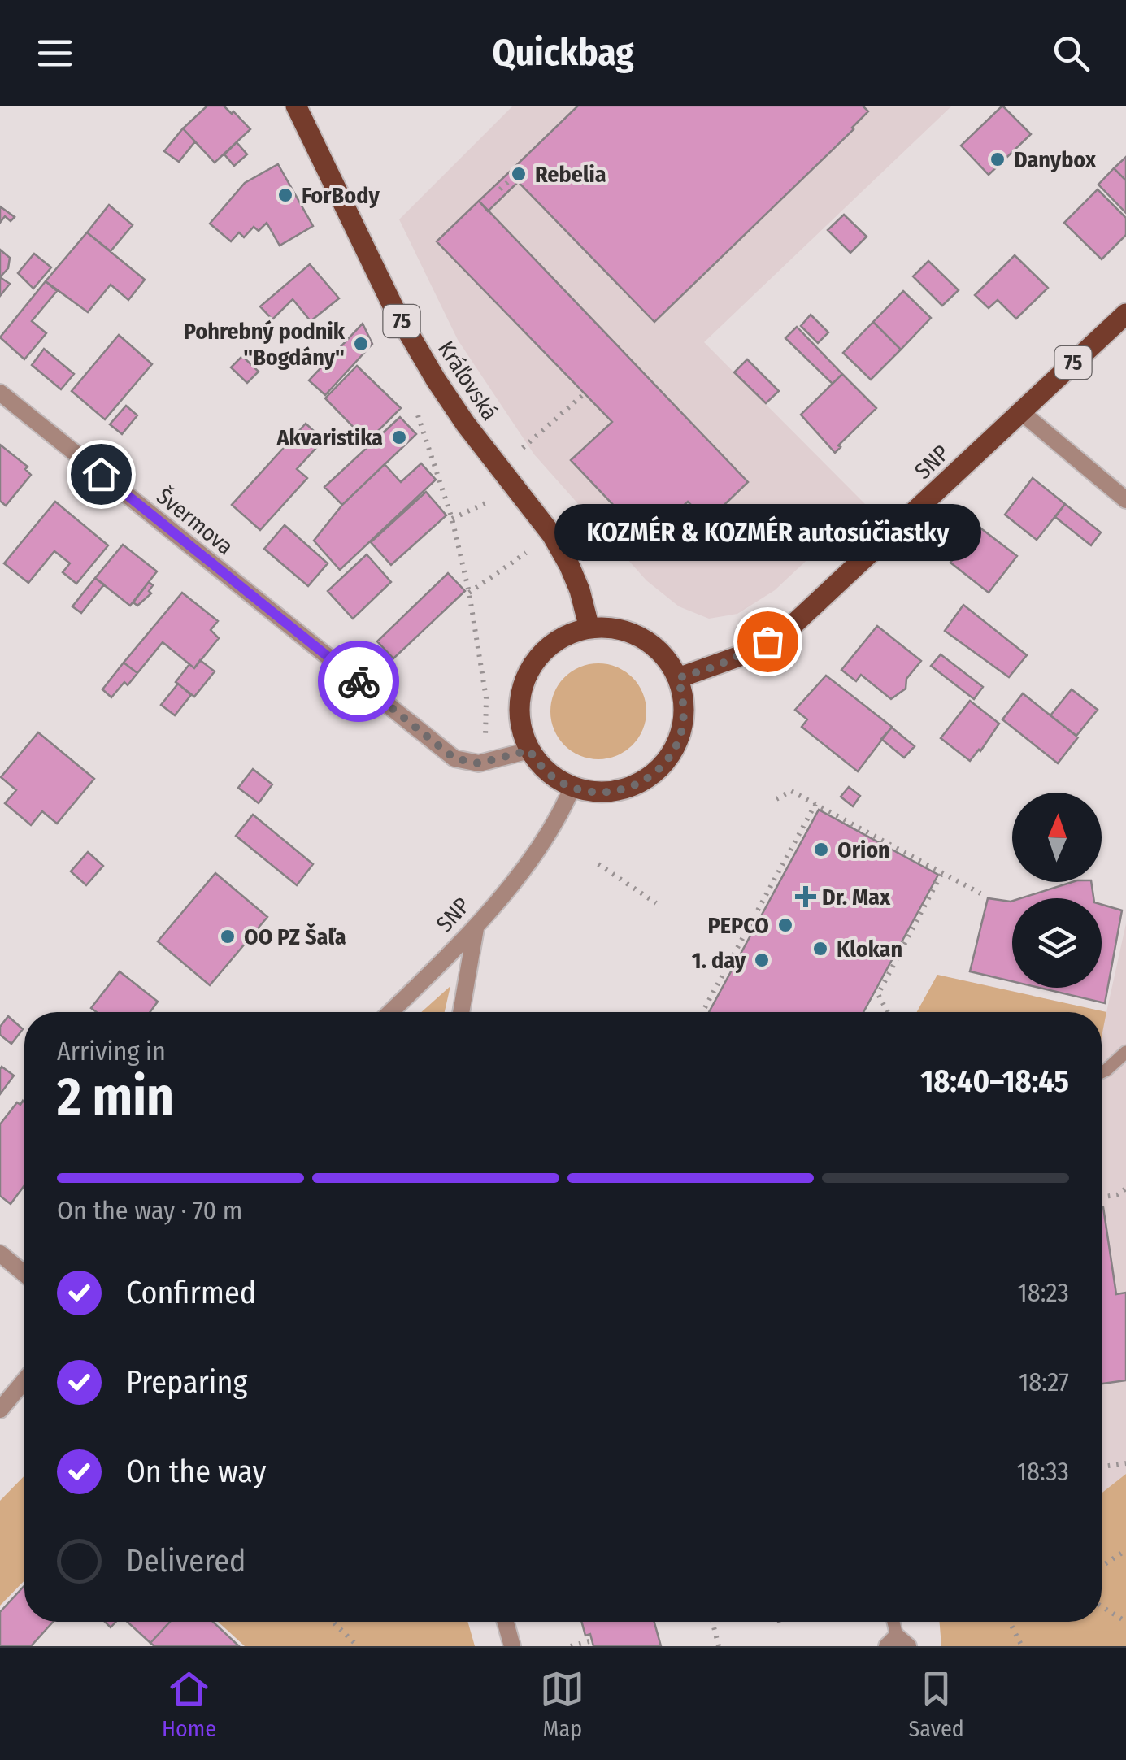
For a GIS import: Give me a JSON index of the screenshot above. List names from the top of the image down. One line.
{"streets":{"main road":["75","Kráľovská","SNP"],"street":["Švermova"]},"crossings":[["Kráľovská","SNP"],["Kráľovská","Švermova"],["SNP","Švermova"]],"places":{"other":["Danybox","Rebelia","ForBody","Pohrebný podnik \"Bogdány\"","Akvaristika","KOZMÉR & KOZMÉR autosúčiastky","Orion","PEPCO","OO PZ Šaľa","Klokan","1. day"],"health":["Dr. Max"]},"north":"top","page":{"header":"Quickbag","bubble":"KOZMÉR & KOZMÉR autosúčiastky","heading":["2 min","Arriving in","18:40–18:45"],"bar":"On the way · 70 m","list":[["Confirmed","18:23"],["Preparing","18:27"],["On the way","18:33"],"Delivered"],"tabs":["Home","Map","Saved"]}}
